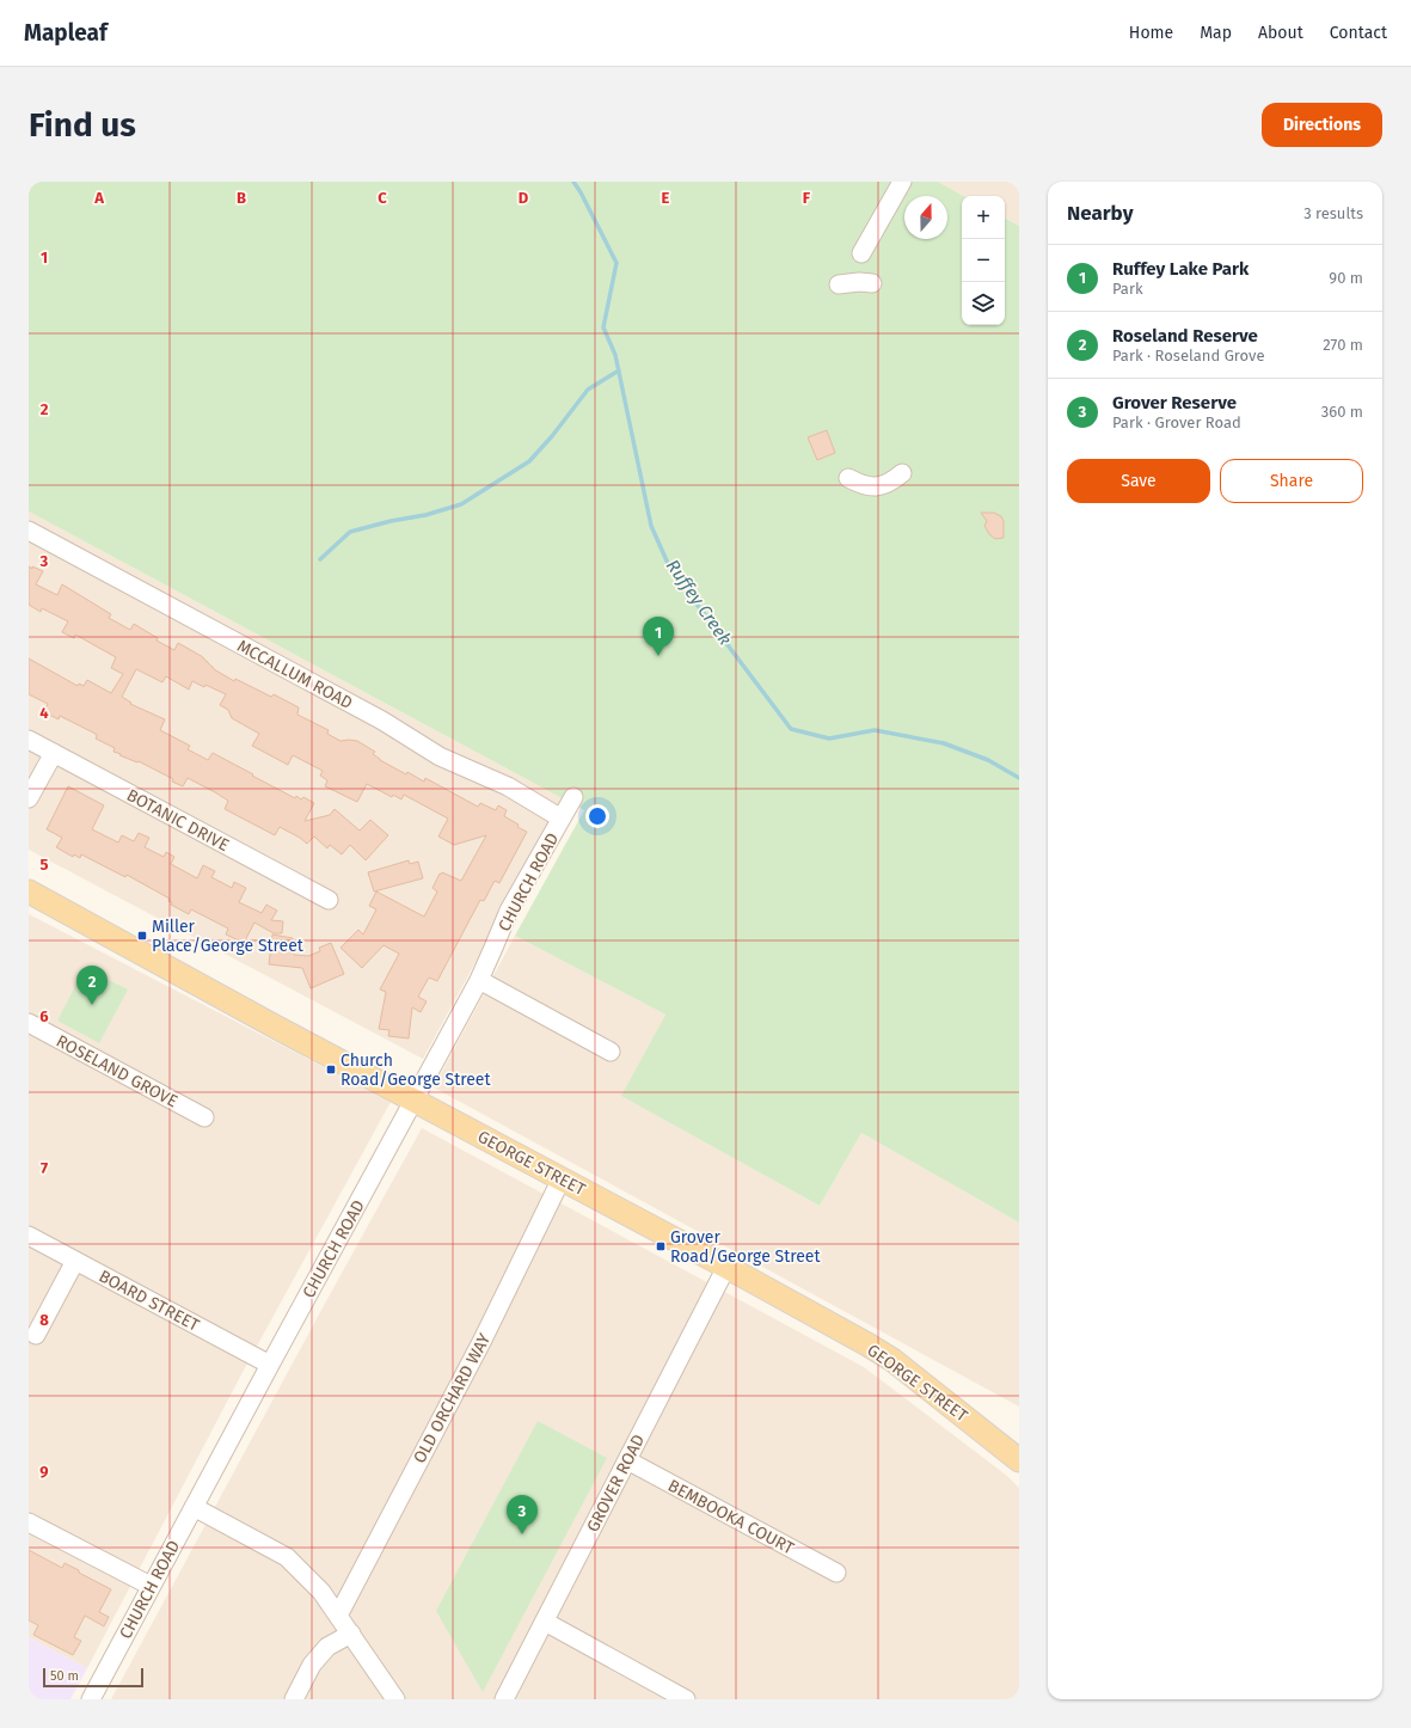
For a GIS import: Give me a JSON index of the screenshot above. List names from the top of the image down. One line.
{"streets":{"main road":["GEORGE STREET"],"street":["MCCALLUM ROAD","BOTANIC DRIVE","CHURCH ROAD","ROSELAND GROVE","BOARD STREET","OLD ORCHARD WAY","GROVER ROAD","BEMBOOKA COURT"]},"crossings":[["MCCALLUM ROAD","CHURCH ROAD"],["CHURCH ROAD","GEORGE STREET"],["CHURCH ROAD","BOARD STREET"],["GEORGE STREET","OLD ORCHARD WAY"],["GEORGE STREET","GROVER ROAD"],["GROVER ROAD","BEMBOOKA COURT"]],"water":["Ruffey Creek"],"places":{"transit":["Miller Place/George Street","Church Road/George Street","Grover Road/George Street"]},"scale_bar":"50 m","north":"top","page":{"header":"Mapleaf","nav":["Home","Map","About","Contact"],"buttons":["Directions",["Save","Share"]],"title":"Find us","heading":["Nearby","3 results"],"map_buttons":["+","−"],"list":[{"mark":"1","name":"Ruffey Lake Park","note":"Park","value":"90 m"},{"mark":"2","name":"Roseland Reserve","note":"Park · Roseland Grove","value":"270 m"},{"mark":"3","name":"Grover Reserve","note":"Park · Grover Road","value":"360 m"}],"pins":["1","2","3"],"scale":"50 m"},"grid":{"columns":["A","B","C","D","E","F"],"rows":["1","2","3","4","5","6","7","8","9"]}}
